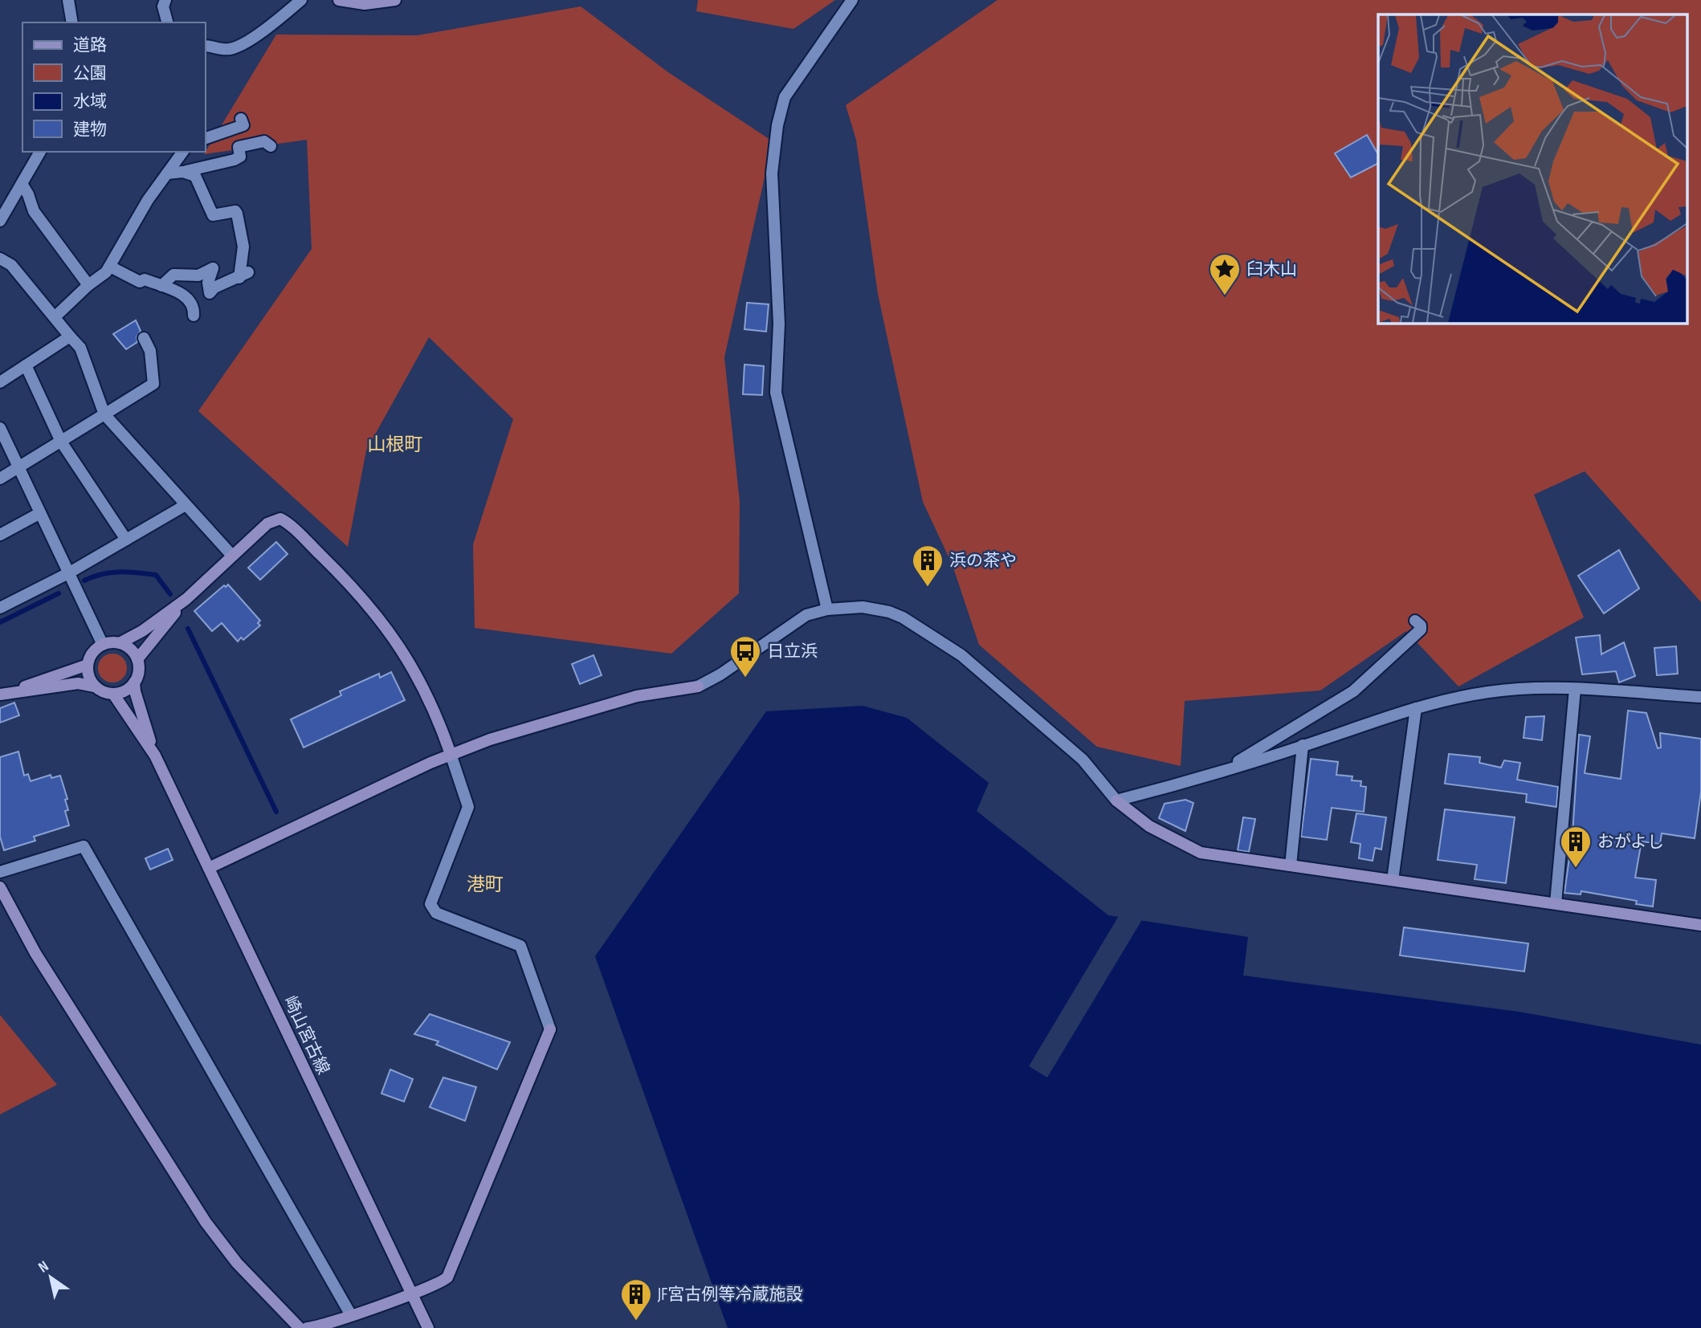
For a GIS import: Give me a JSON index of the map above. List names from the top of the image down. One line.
{"streets":{"street":["崎山宮古線"]},"districts":["山根町","港町"],"places":{"place":["臼木山"],"building":["浜の茶や","おがよし","JF宮古例等冷蔵施設"],"bus stop":["日立浜"]},"legend":["道路","公園","水域","建物"],"north":"top left"}
